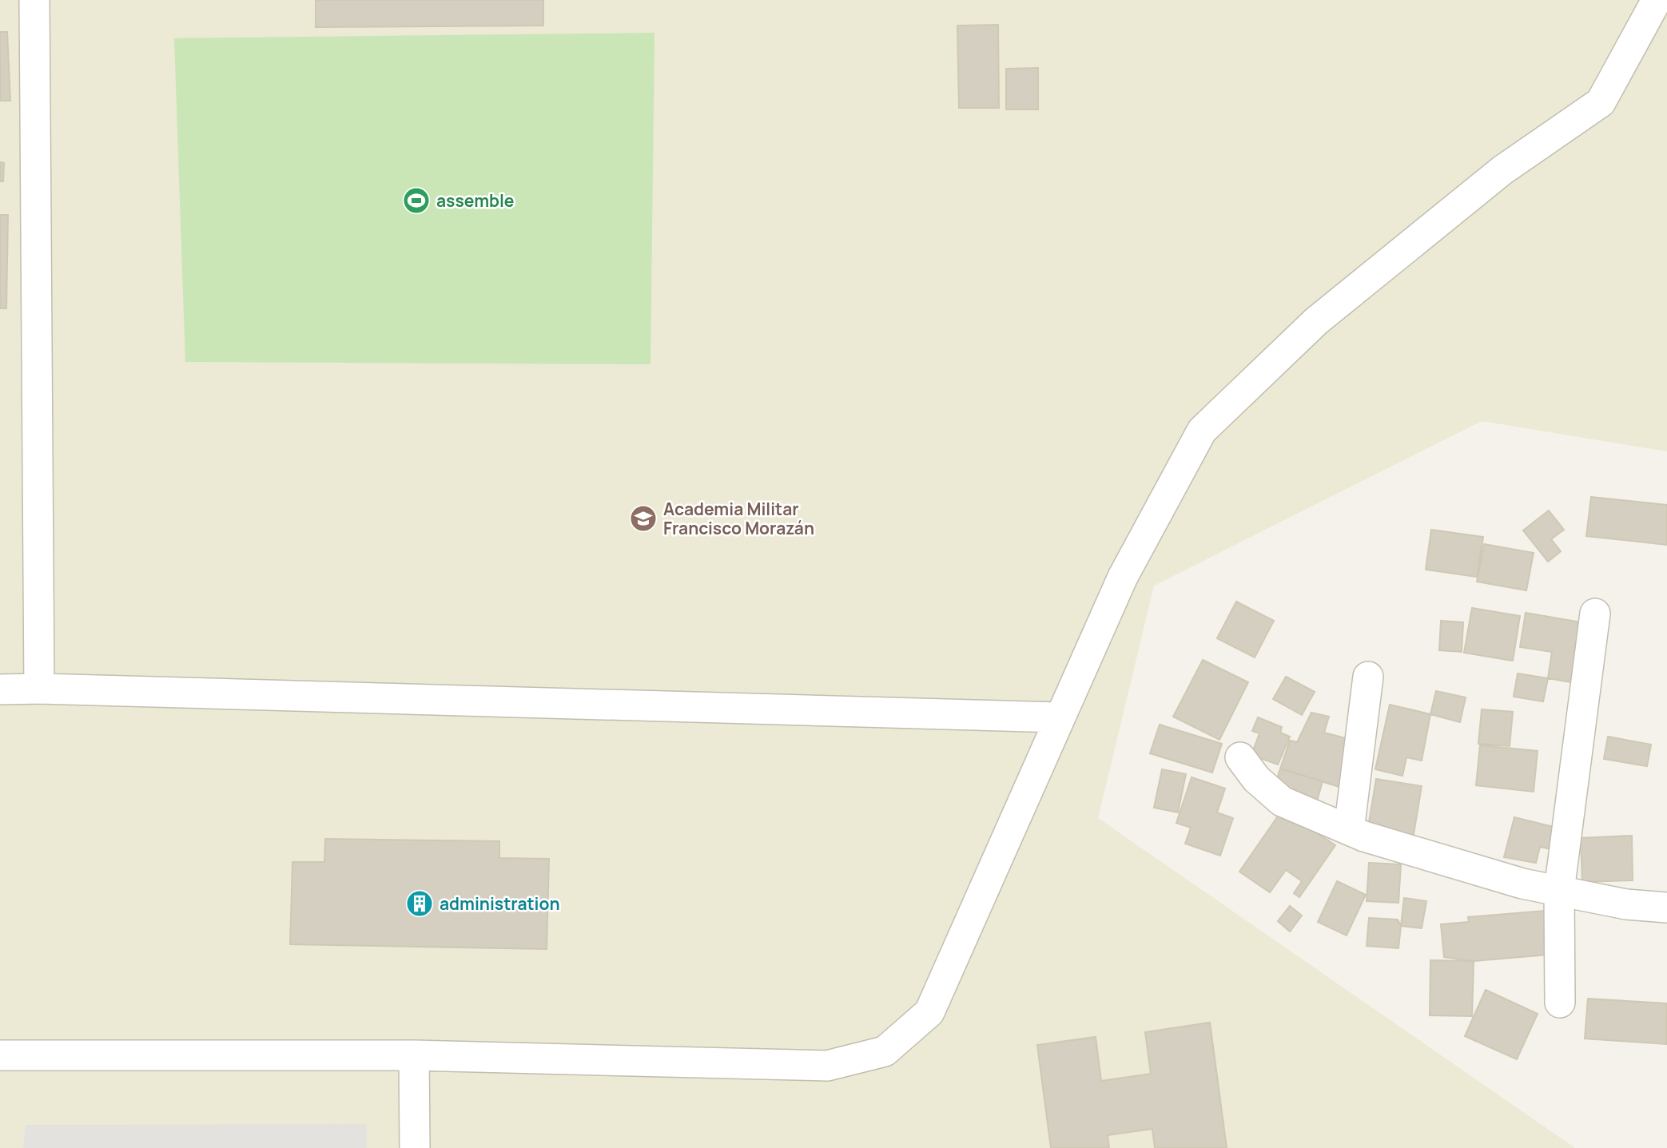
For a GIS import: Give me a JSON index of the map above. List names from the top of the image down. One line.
{"places":{"sports":["assemble"],"school or university":["Academia Militar Francisco Morazán"],"building":["administration"]}}
